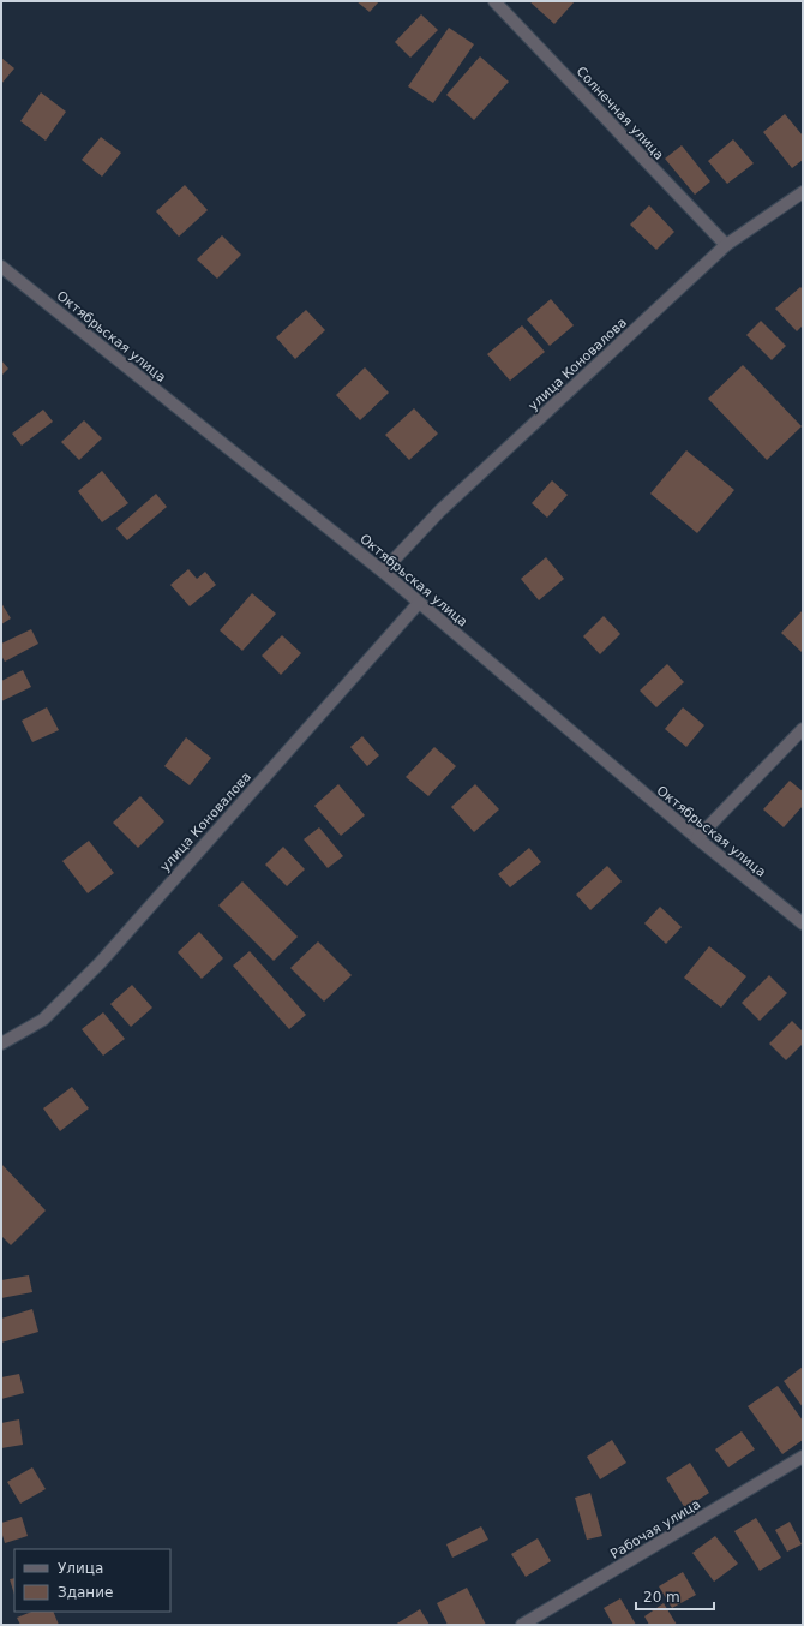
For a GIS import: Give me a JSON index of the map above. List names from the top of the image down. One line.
{"streets":{"street":["Солнечная улица","Октябрьская улица","улица Коновалова","Рабочая улица"]},"crossings":[["Солнечная улица","улица Коновалова"],["Октябрьская улица","улица Коновалова"]],"legend":["Улица","Здание"],"scale_bar":"20 m"}
